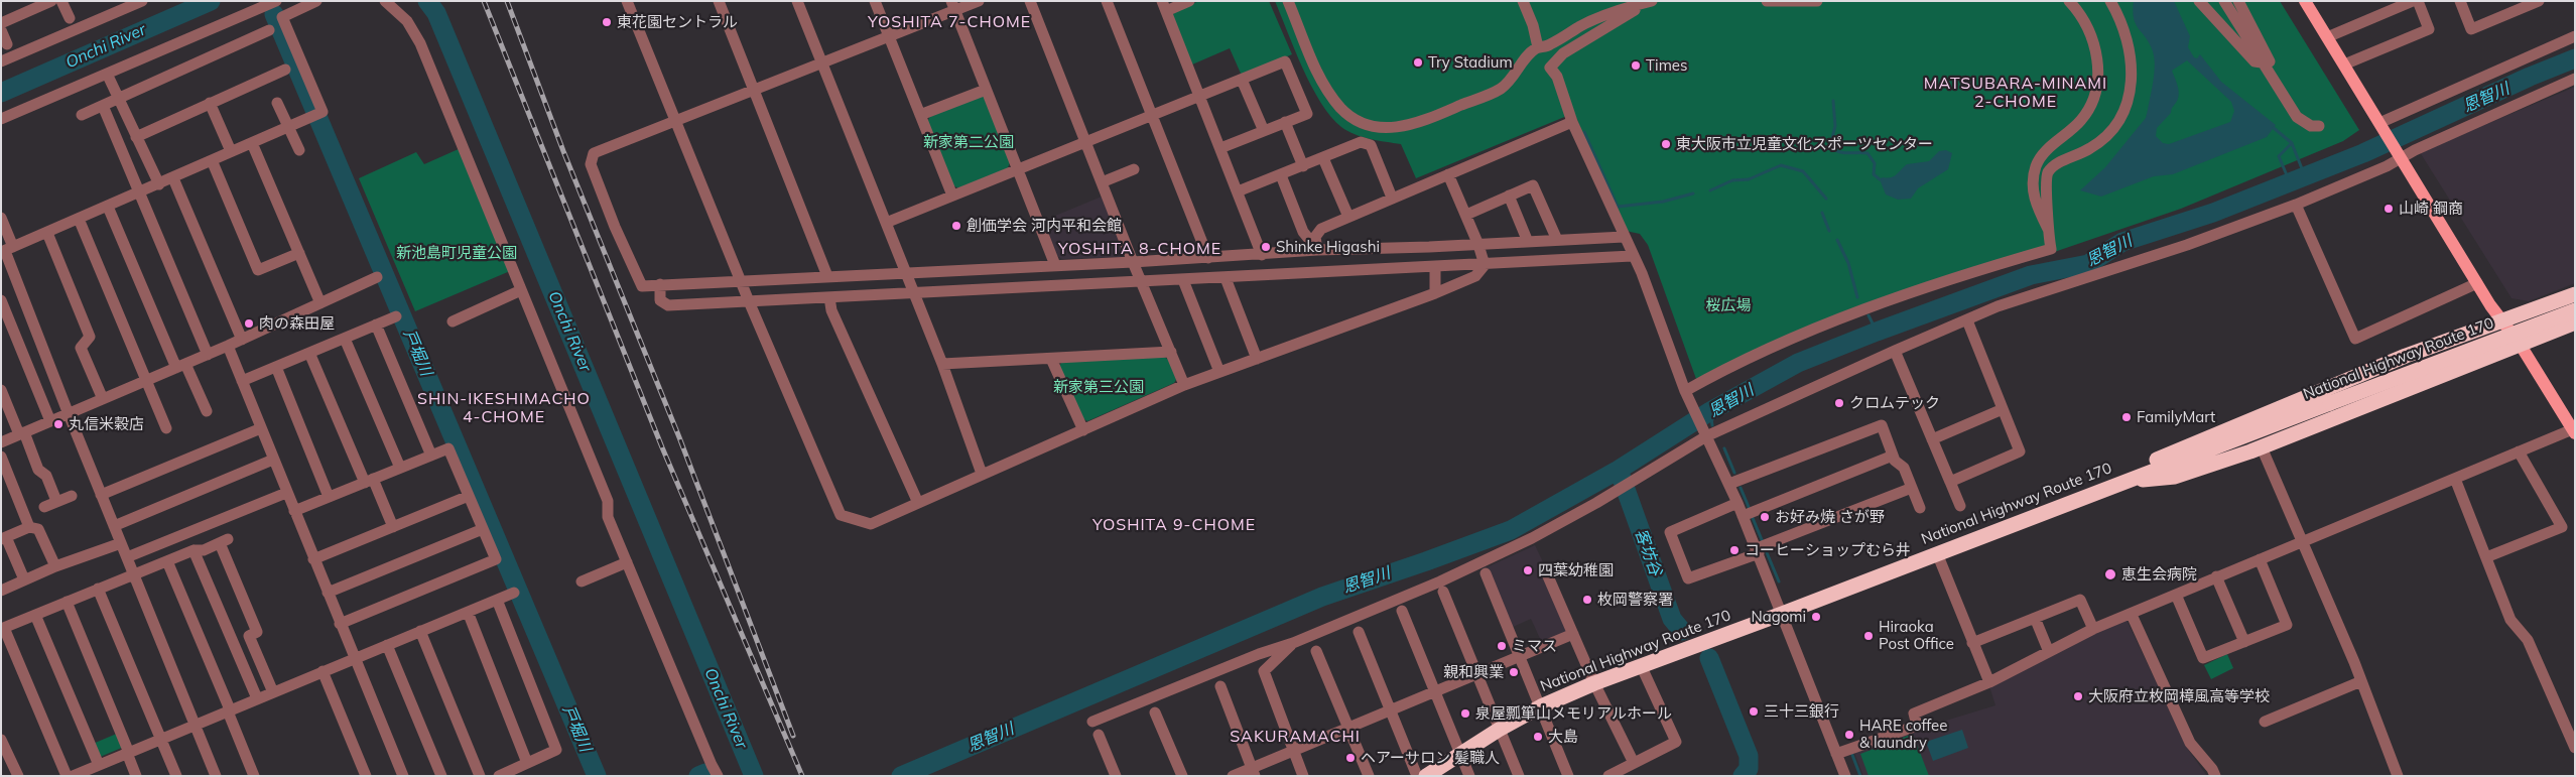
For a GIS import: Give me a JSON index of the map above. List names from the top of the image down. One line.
{"streets":{"highway":["National Highway Route 170"]},"districts":["YOSHITA 7-CHOME","MATSUBARA-MINAMI 2-CHOME","YOSHITA 8-CHOME","SHIN-IKESHIMACHO 4-CHOME","YOSHITA 9-CHOME","SAKURAMACHI"],"water":["Onchi River","恩智川","戸堀川","客坊谷"],"parks":["新家第二公園","新池島町児童公園","桜広場","新家第三公園"],"places":["東花園セントラル","Try Stadium","Times","東大阪市立児童文化スポーツセンター","山崎 鋼商","創価学会 河内平和会館","Shinke Higashi","肉の森田屋","クロムテック","FamilyMart","丸信米穀店","お好み焼 さが野","コーヒーショップむら井","四葉幼稚園","恵生会病院","枚岡警察署","Nagomi","Hiraoka Post Office","ミマス","親和興業","大阪府立枚岡樟風高等学校","三十三銀行","泉屋瓢箪山メモリアルホール","HARE coffee & laundry","大島","ヘアーサロン 髪職人"]}
